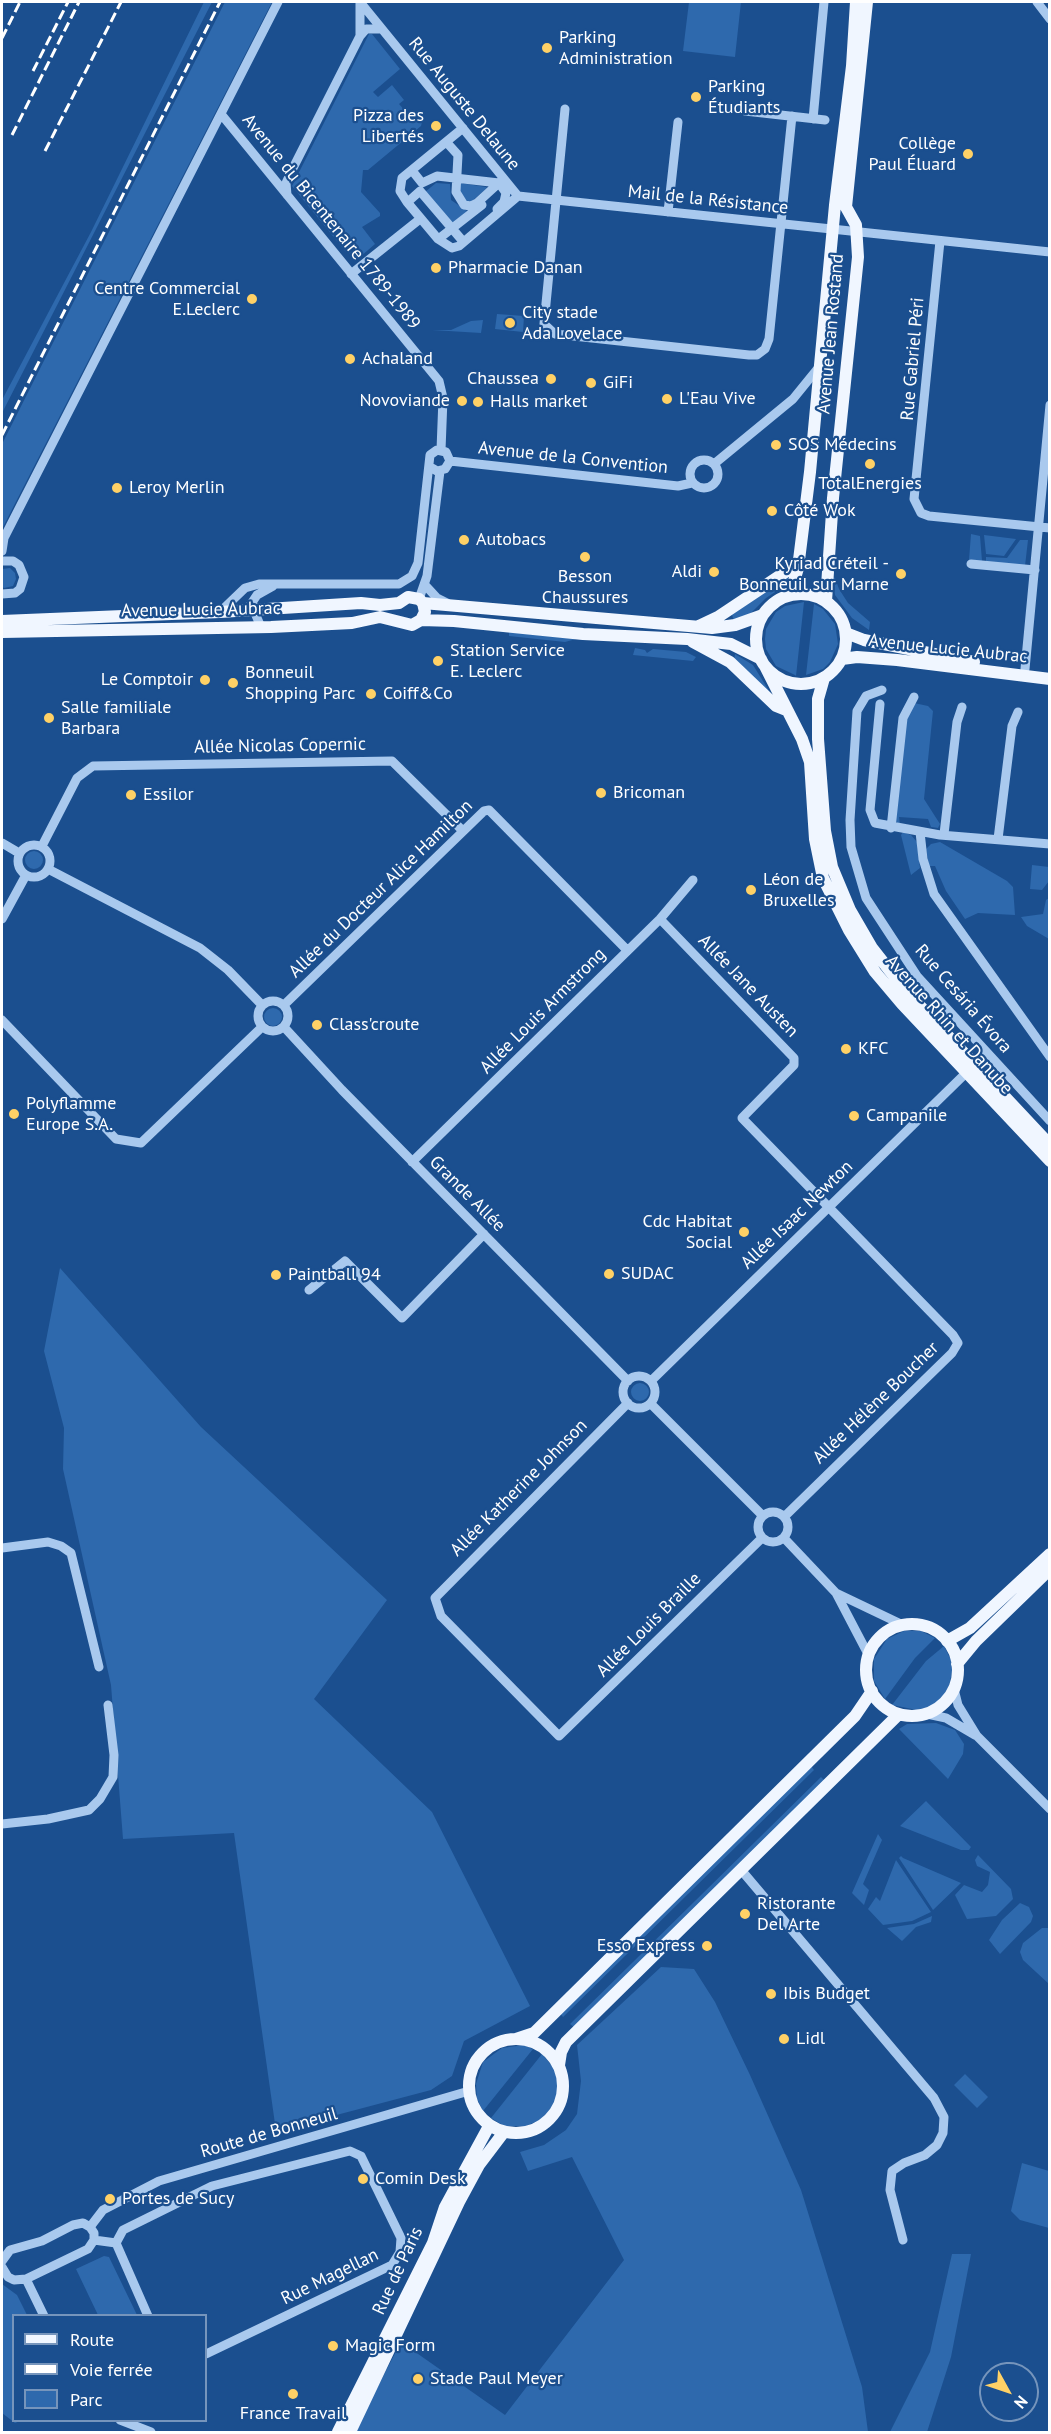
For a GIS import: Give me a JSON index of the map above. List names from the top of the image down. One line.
{"streets":{"main road":["Avenue Jean Rostand","Avenue Lucie Aubrac","Avenue Rhin et Danube","Rue de Paris"],"street":["Rue Auguste Delaune","Mail de la Résistance","Avenue du Bicentenaire 1789-1989","Rue Gabriel Péri","Avenue de la Convention","Allée Nicolas Copernic","Allée du Docteur Alice Hamilton","Allée Jane Austen","Rue Cesária Évora","Allée Louis Armstrong","Grande Allée","Allée Isaac Newton","Allée Hélène Boucher","Allée Katherine Johnson","Allée Louis Braille","Route de Bonneuil","Rue Magellan"]},"crossings":[["Rue Auguste Delaune","Mail de la Résistance"],["Mail de la Résistance","Avenue Jean Rostand"],["Mail de la Résistance","Rue Gabriel Péri"],["Avenue du Bicentenaire 1789-1989","Avenue de la Convention"],["Avenue Jean Rostand","Avenue Lucie Aubrac"],["Avenue Jean Rostand","Avenue Rhin et Danube"],["Avenue Lucie Aubrac","Avenue Rhin et Danube"],["Allée Nicolas Copernic","Allée du Docteur Alice Hamilton"],["Allée du Docteur Alice Hamilton","Allée Louis Armstrong"],["Allée du Docteur Alice Hamilton","Grande Allée"],["Allée Jane Austen","Allée Louis Armstrong"],["Allée Jane Austen","Allée Isaac Newton"],["Allée Jane Austen","Allée Hélène Boucher"],["Allée Louis Armstrong","Grande Allée"],["Avenue Rhin et Danube","Allée Isaac Newton"],["Grande Allée","Allée Isaac Newton"],["Grande Allée","Allée Katherine Johnson"],["Allée Isaac Newton","Allée Hélène Boucher"],["Allée Isaac Newton","Allée Katherine Johnson"],["Allée Hélène Boucher","Allée Louis Braille"],["Allée Katherine Johnson","Allée Louis Braille"],["Route de Bonneuil","Rue de Paris"]],"places":["Parking Administration","Parking Étudiants","Pizza des Libertés","Collège Paul Éluard","Pharmacie Danan","Centre Commercial E.Leclerc","City stade Ada Lovelace","Achaland","Chaussea","GiFi","L'Eau Vive","Novoviande","Halls market","SOS Médecins","TotalEnergies","Leroy Merlin","Côté Wok","Autobacs","Besson Chaussures","Aldi","Kyriad Créteil - Bonneuil sur Marne","Station Service E. Leclerc","Le Comptoir","Bonneuil Shopping Parc","Coiff&Co","Salle familiale Barbara","Bricoman","Essilor","Léon de Bruxelles","Class'croute","KFC","Polyflamme Europe S.A.","Campanile","Cdc Habitat Social","SUDAC","Paintball 94","Ristorante Del Arte","Esso Express","Ibis Budget","Lidl","Comin Desk","Portes de Sucy","Magic Form","Stade Paul Meyer","France Travail"],"legend":["Route","Voie ferrée","Parc"],"north":"bottom right"}
